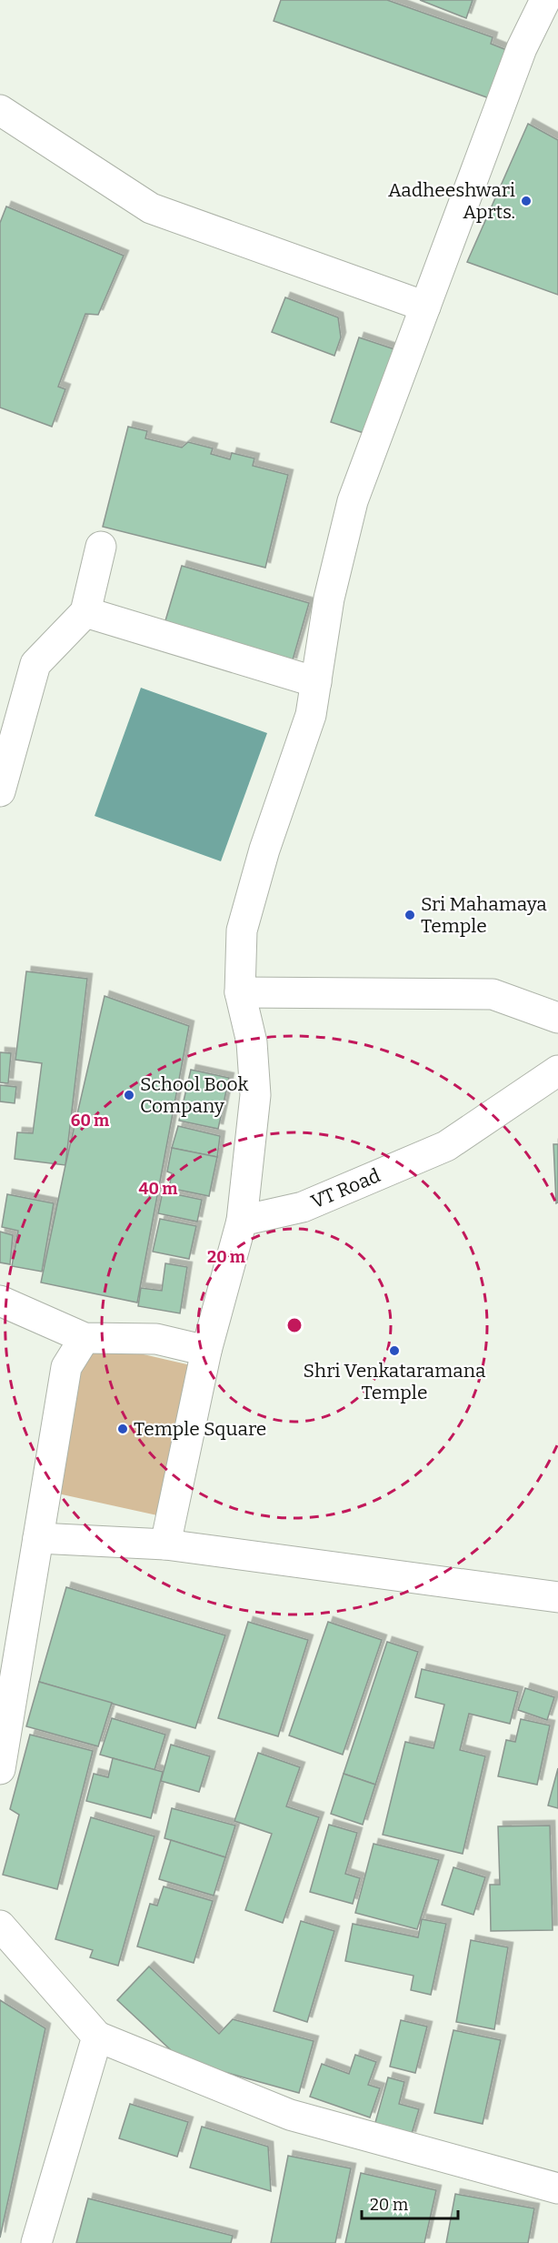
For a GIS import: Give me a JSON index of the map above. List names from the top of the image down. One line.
{"streets":{"street":["VT Road"]},"places":["Aadheeshwari Aprts.","Sri Mahamaya Temple","School Book Company","Shri Venkataramana Temple","Temple Square"],"scale_bar":"20 m","rings":["60 m","40 m","20 m"]}
